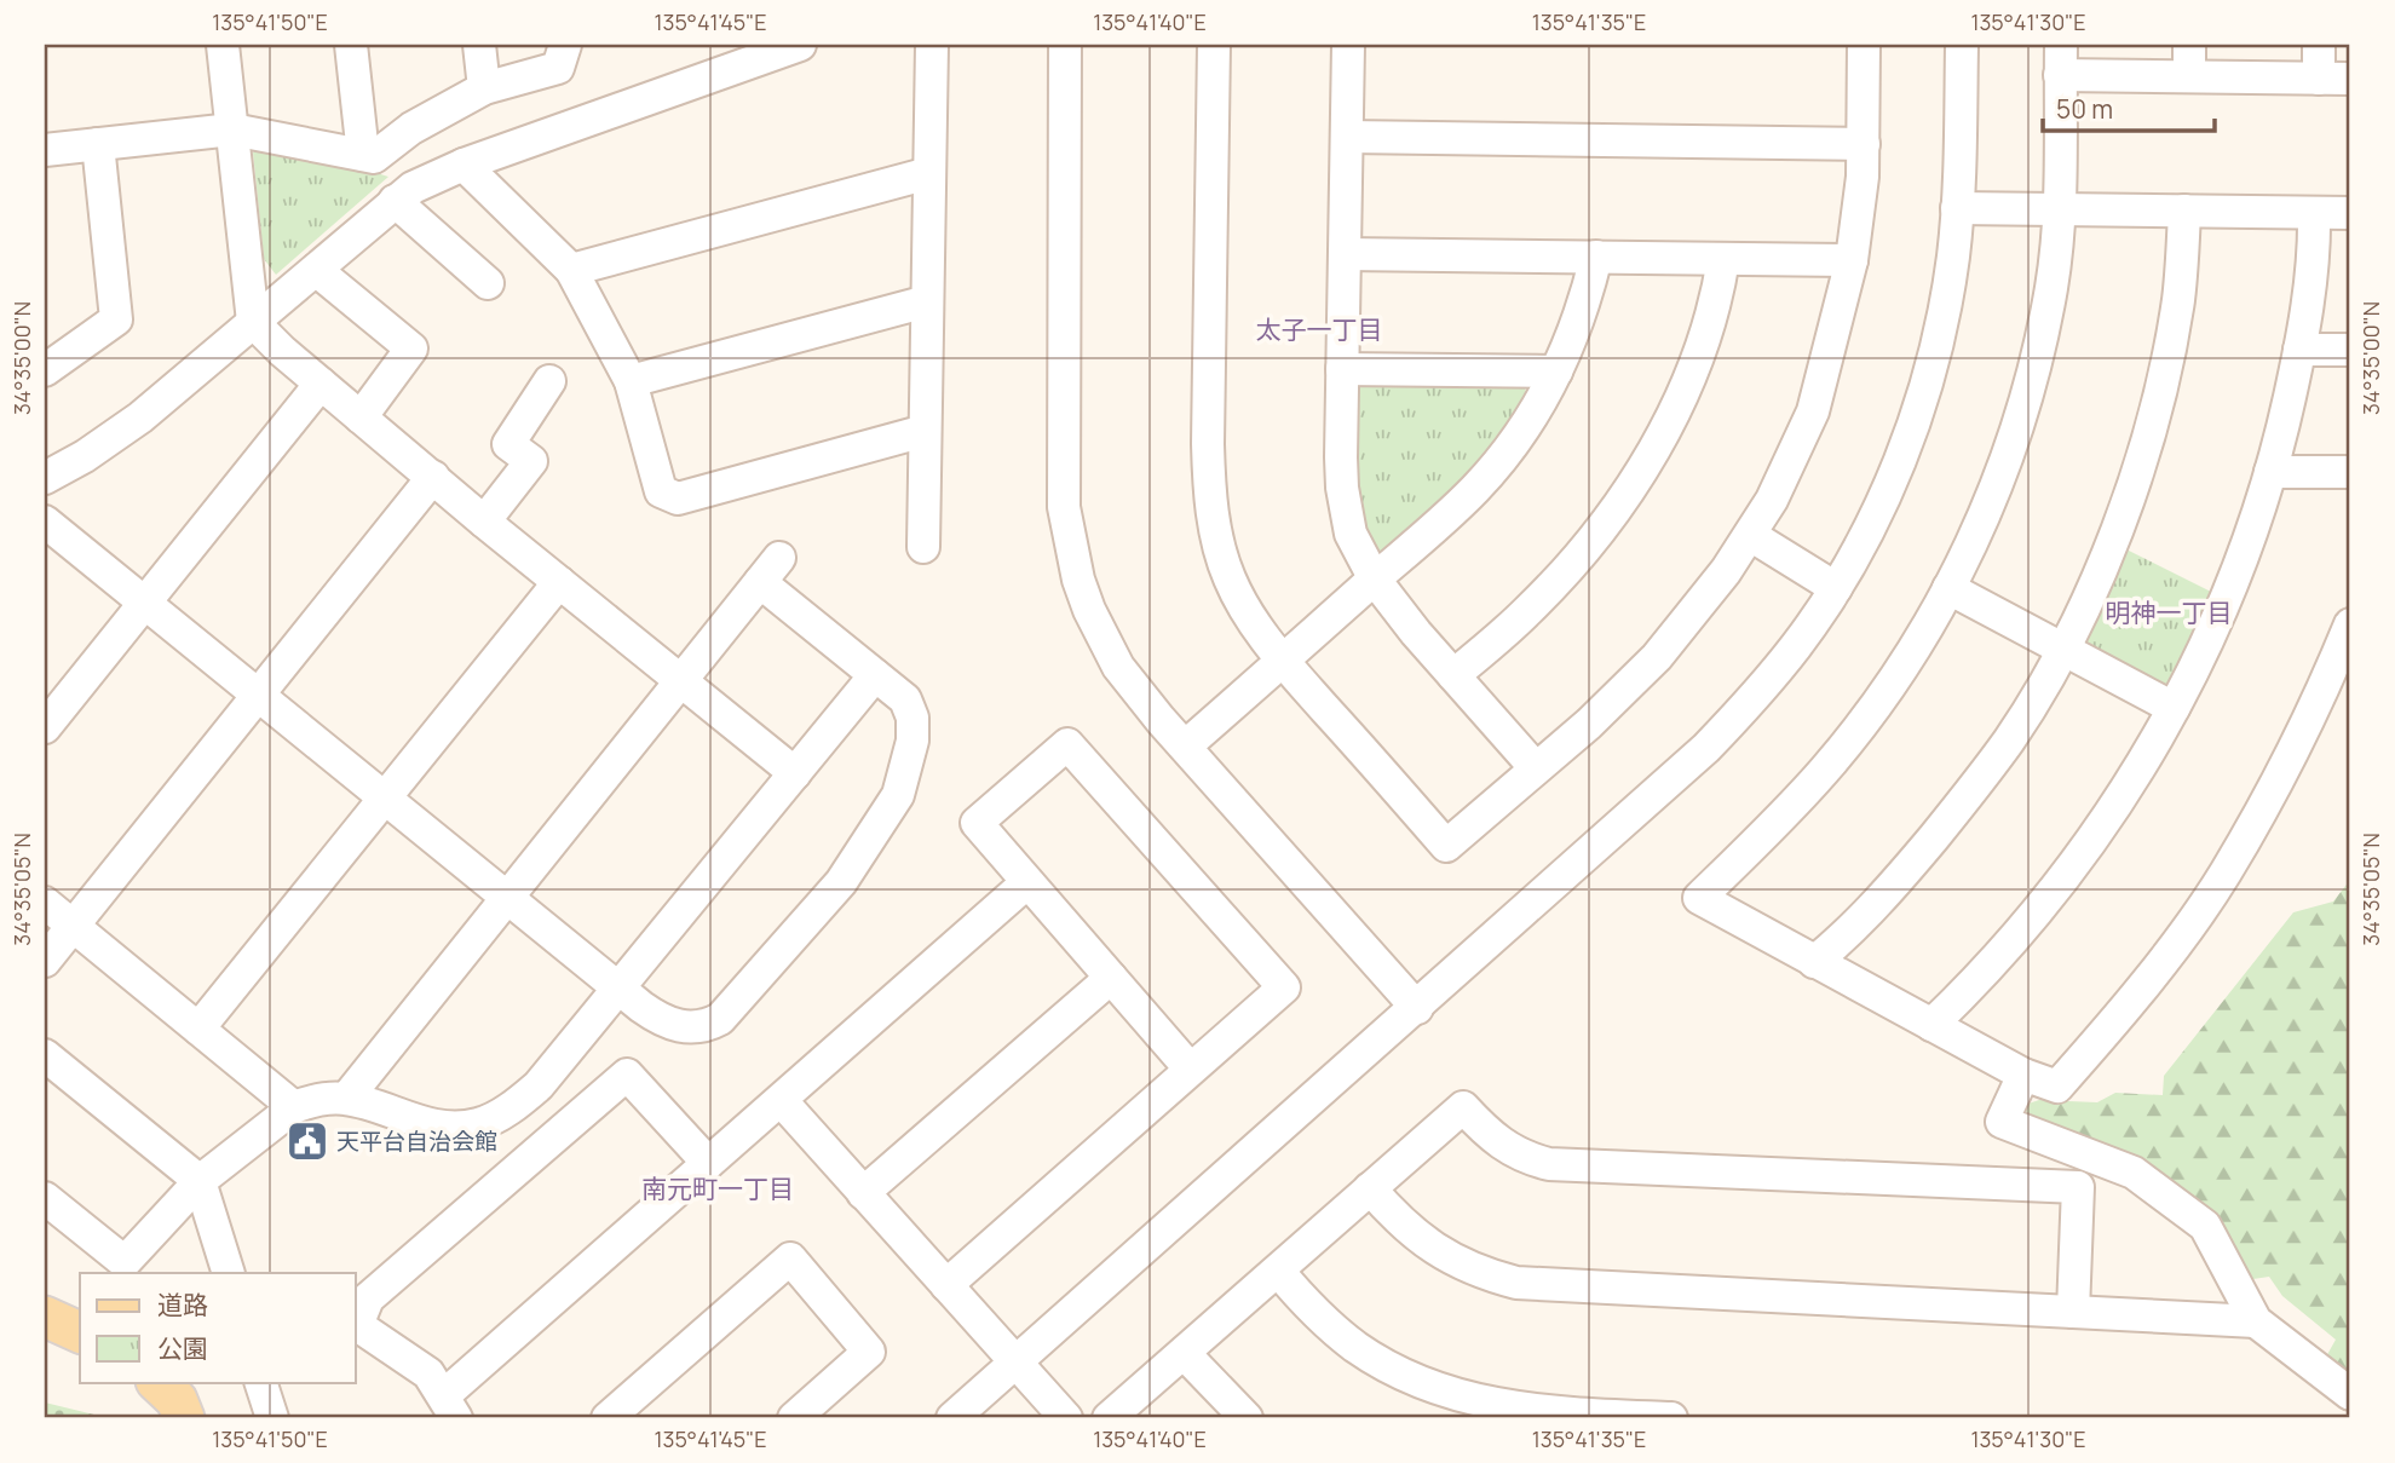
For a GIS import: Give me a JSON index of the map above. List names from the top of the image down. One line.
{"districts":["太子一丁目","明神一丁目","南元町一丁目"],"places":{"public building":["天平台自治会館"]},"legend":["道路","公園"],"scale_bar":"50 m","coordinates":["135°41'50\"E","135°41'45\"E","135°41'40\"E","135°41'35\"E","135°41'30\"E","34°35'00\"N","34°35'05\"N"]}
